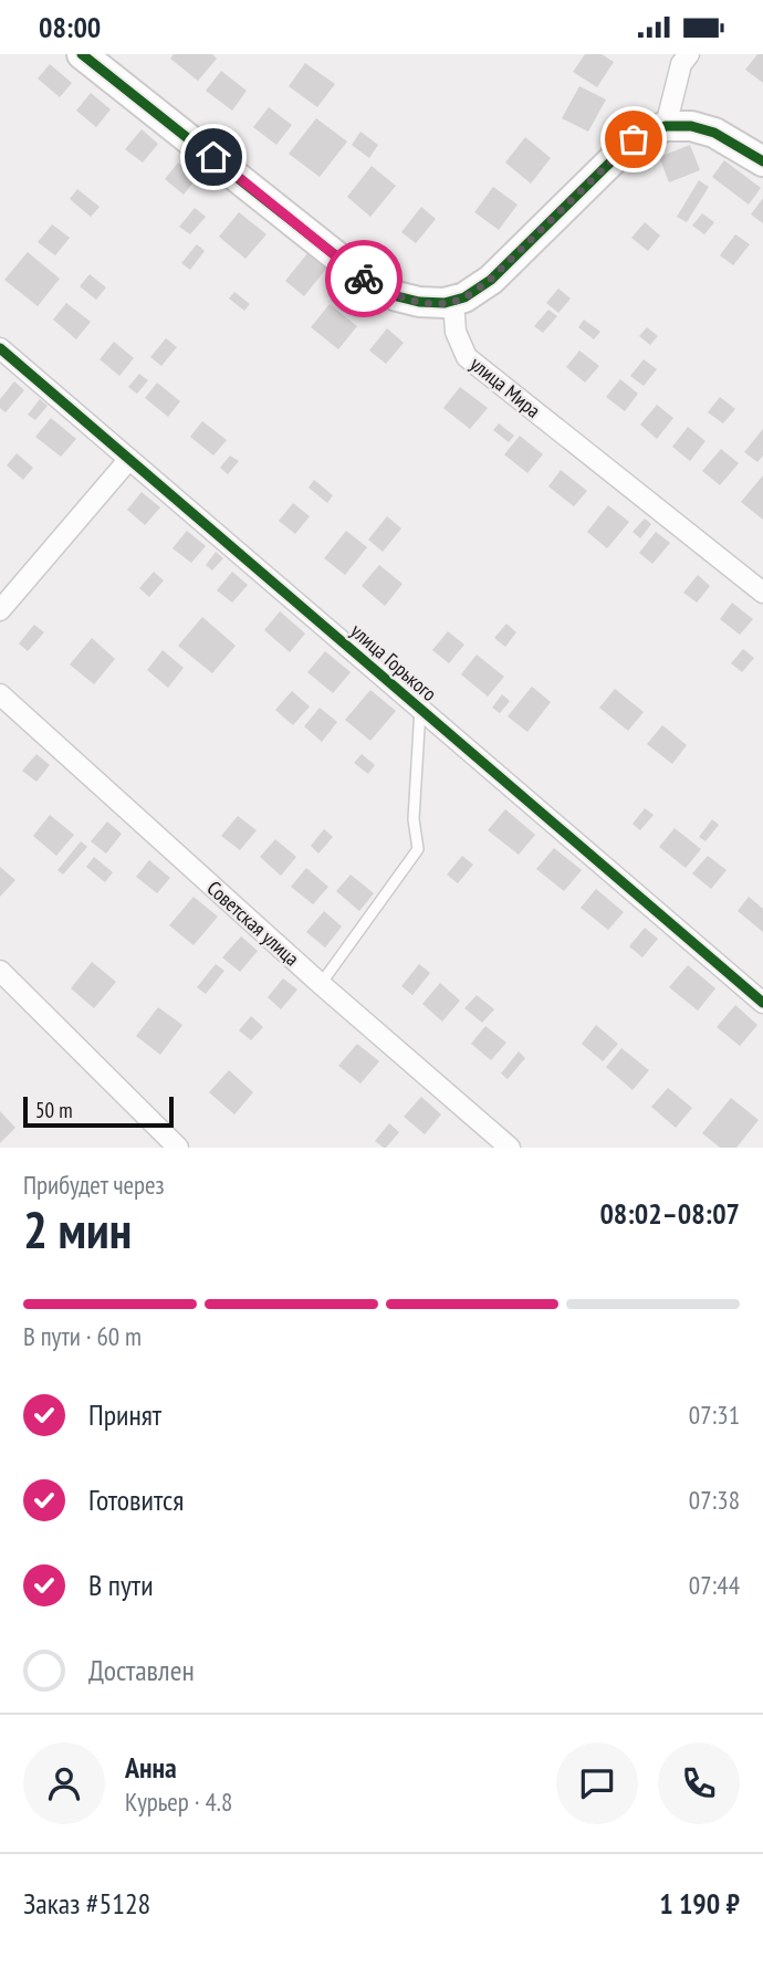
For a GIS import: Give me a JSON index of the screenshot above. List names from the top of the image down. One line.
{"streets":{"street":["улица Мира","улица Горького","Советская улица"]},"scale_bar":"50 m","page":{"status":"08:00","scale":"50 m","heading":["2 мин","Прибудет через","08:02–08:07"],"panel":["Анна","Курьер · 4.8","Заказ #5128","1 190 ₽"],"bar":"В пути · 60 m","list":[["Принят","07:31"],["Готовится","07:38"],["В пути","07:44"],"Доставлен"]}}
